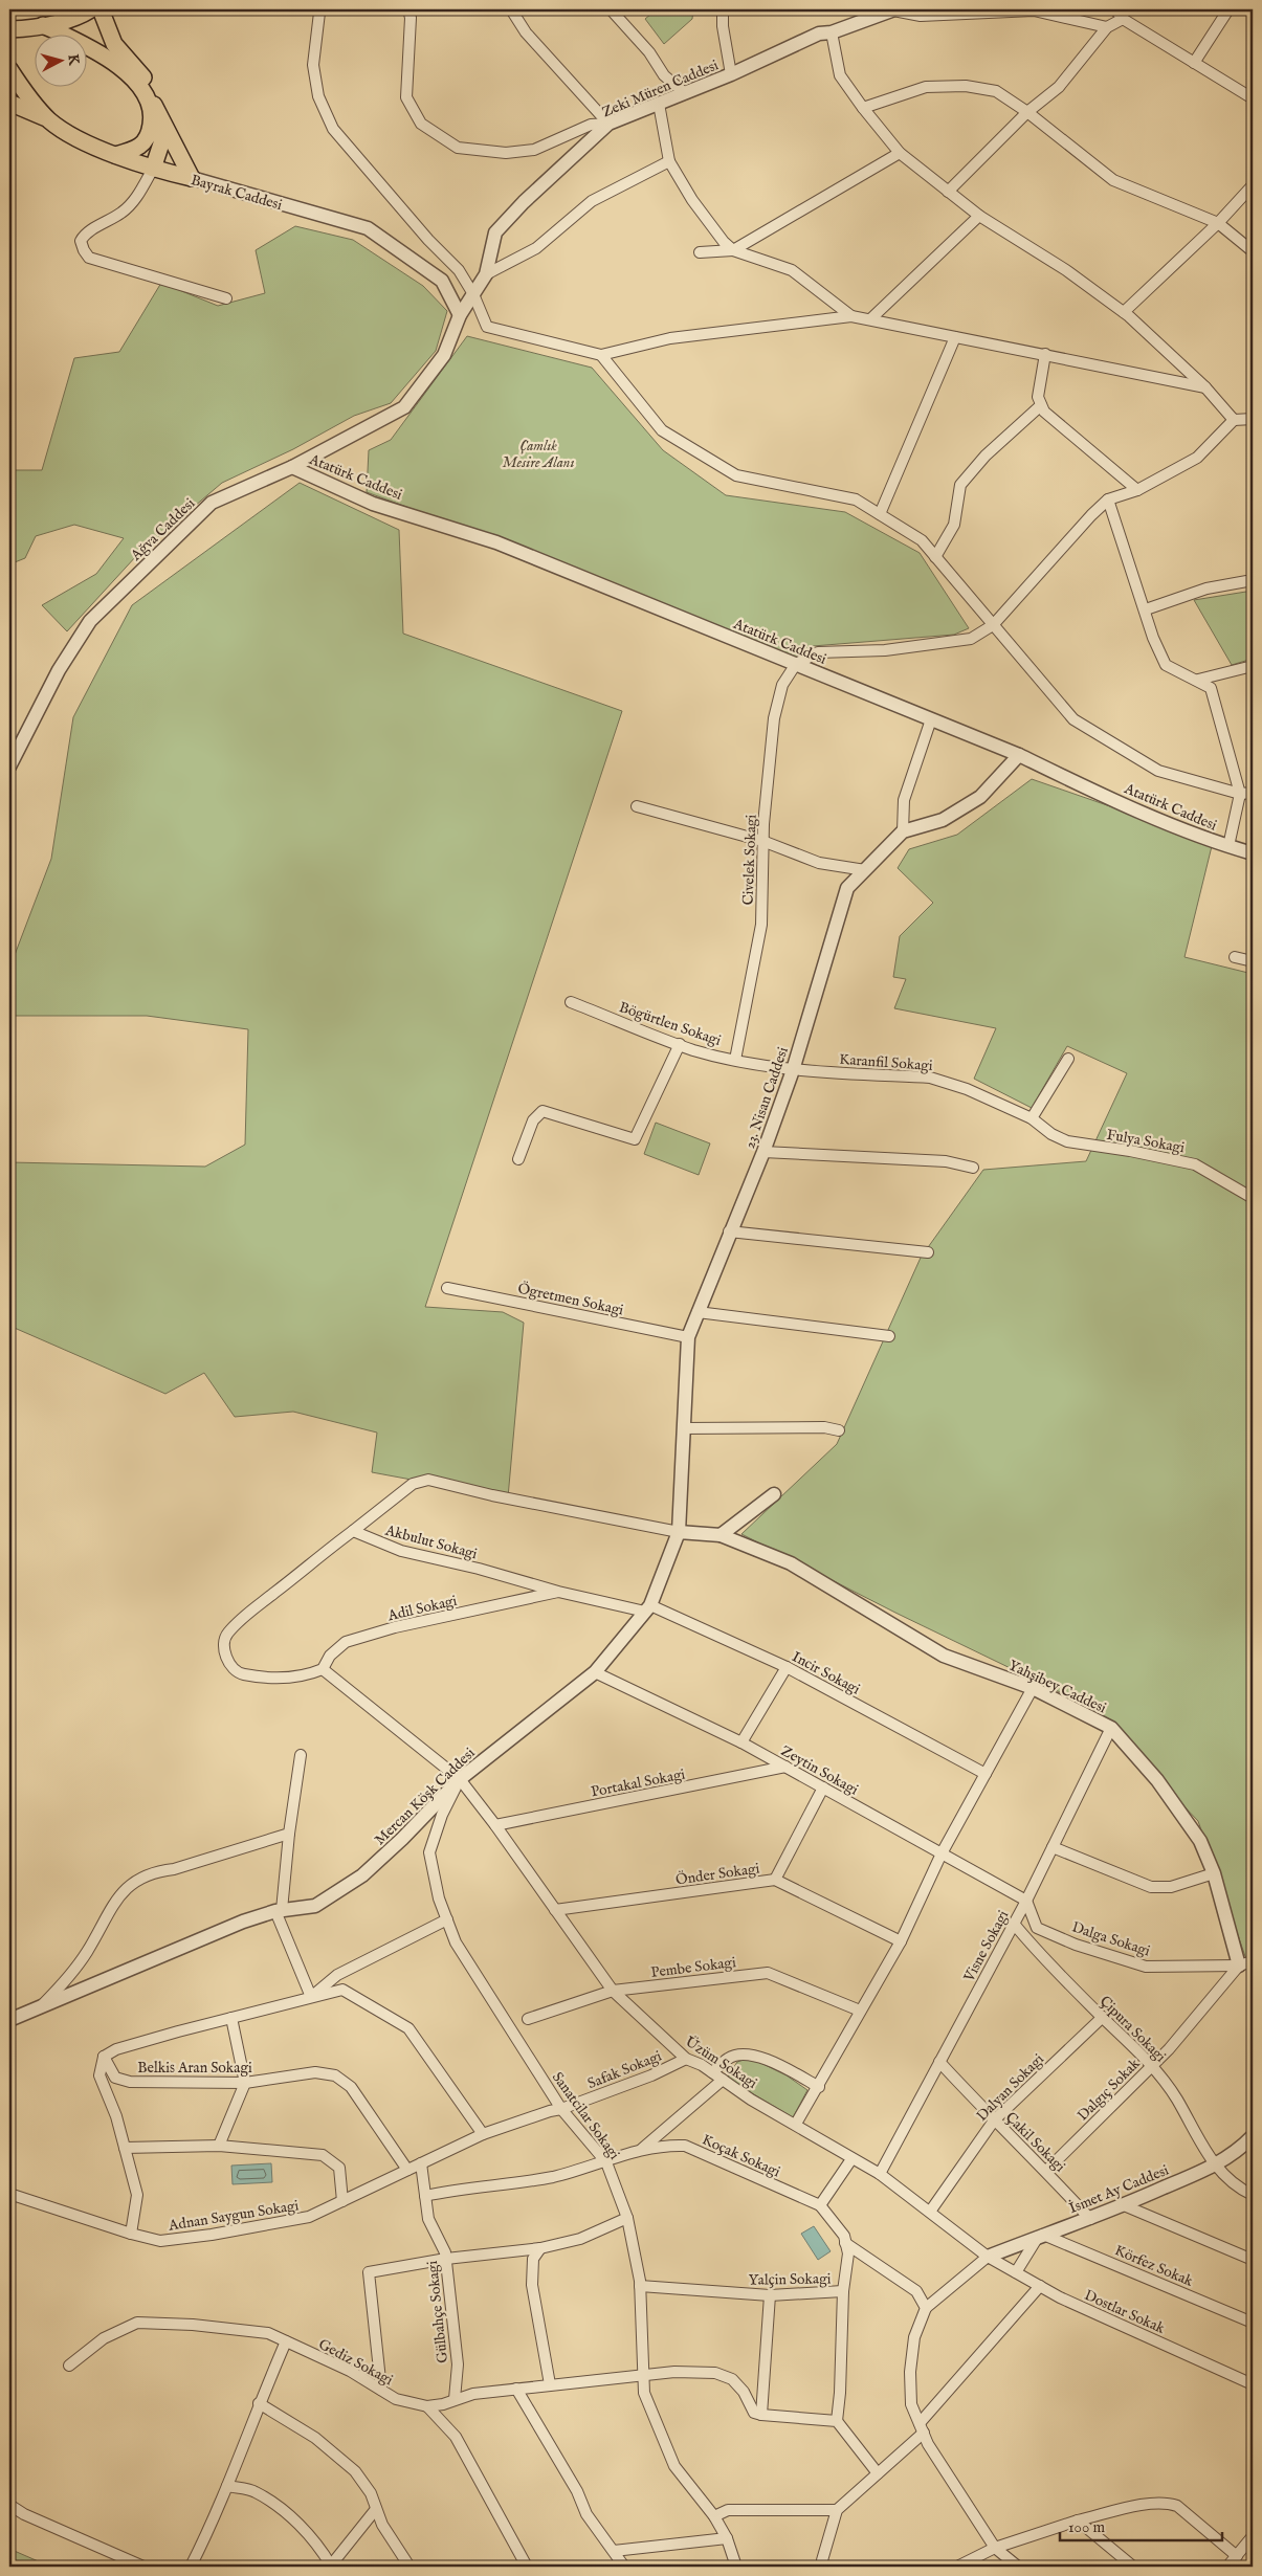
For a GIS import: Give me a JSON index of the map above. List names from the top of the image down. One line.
{"streets":{"main road":["Bayrak Caddesi"],"street":["Zeki Müren Caddesi","Atatürk Caddesi","Ağva Caddesi","Civelek Sokagi","Bögürtlen Sokagi","Karanfil Sokagi","23. Nisan Caddesi","Fulya Sokagi","Ögretmen Sokagi","Akbulut Sokagi","Adil Sokagi","Incir Sokagi","Yahşibey Caddesi","Zeytin Sokagi","Portakal Sokagi","Mercan Köşk Caddesi","Önder Sokagi","Dalga Sokagi","Visne Sokagi","Pembe Sokagi","Çipura Sokagi","Üzüm Sokagi","Belkis Aran Sokagi","Safak Sokagi","Dalyan Sokagi","Dalgıç Sokak","Sanatcilar Sokagi","Çakil Sokagi","Koçak Sokagi","İsmet Ay Caddesi","Adnan Saygun Sokagi","Körfez Sokak","Yalçin Sokagi","Dostlar Sokak","Gülbahçe Sokagi","Gediz Sokagi"]},"crossings":[["Zeki Müren Caddesi","Bayrak Caddesi"],["Zeki Müren Caddesi","Ağva Caddesi"],["Bayrak Caddesi","Ağva Caddesi"],["Atatürk Caddesi","Ağva Caddesi"],["Atatürk Caddesi","Civelek Sokagi"],["Atatürk Caddesi","23. Nisan Caddesi"],["Civelek Sokagi","Bögürtlen Sokagi"],["Bögürtlen Sokagi","Karanfil Sokagi"],["Bögürtlen Sokagi","23. Nisan Caddesi"],["Karanfil Sokagi","23. Nisan Caddesi"],["Karanfil Sokagi","Fulya Sokagi"],["23. Nisan Caddesi","Ögretmen Sokagi"],["23. Nisan Caddesi","Mercan Köşk Caddesi"],["Akbulut Sokagi","Adil Sokagi"],["Akbulut Sokagi","Incir Sokagi"],["Akbulut Sokagi","Mercan Köşk Caddesi"],["Adil Sokagi","Üzüm Sokagi"],["Incir Sokagi","Mercan Köşk Caddesi"],["Yahşibey Caddesi","Dalga Sokagi"],["Yahşibey Caddesi","Visne Sokagi"],["Yahşibey Caddesi","Dalgıç Sokak"],["Zeytin Sokagi","Portakal Sokagi"],["Zeytin Sokagi","Mercan Köşk Caddesi"],["Zeytin Sokagi","Dalga Sokagi"],["Zeytin Sokagi","Visne Sokagi"],["Portakal Sokagi","Üzüm Sokagi"],["Mercan Köşk Caddesi","Üzüm Sokagi"],["Mercan Köşk Caddesi","Sanatcilar Sokagi"],["Önder Sokagi","Üzüm Sokagi"],["Dalga Sokagi","Visne Sokagi"],["Dalga Sokagi","Dalgıç Sokak"],["Visne Sokagi","Çipura Sokagi"],["Visne Sokagi","Üzüm Sokagi"],["Visne Sokagi","Çakil Sokagi"],["Pembe Sokagi","Üzüm Sokagi"],["Çipura Sokagi","Dalyan Sokagi"],["Çipura Sokagi","Dalgıç Sokak"],["Çipura Sokagi","İsmet Ay Caddesi"],["Üzüm Sokagi","Safak Sokagi"],["Üzüm Sokagi","Dalyan Sokagi"],["Üzüm Sokagi","Sanatcilar Sokagi"],["Üzüm Sokagi","İsmet Ay Caddesi"],["Üzüm Sokagi","Dostlar Sokak"],["Belkis Aran Sokagi","Adnan Saygun Sokagi"],["Safak Sokagi","Sanatcilar Sokagi"],["Safak Sokagi","Adnan Saygun Sokagi"],["Dalyan Sokagi","Çakil Sokagi"],["Dalgıç Sokak","Çakil Sokagi"],["Sanatcilar Sokagi","Koçak Sokagi"],["Sanatcilar Sokagi","Yalçin Sokagi"],["Sanatcilar Sokagi","Gediz Sokagi"],["Çakil Sokagi","İsmet Ay Caddesi"],["Koçak Sokagi","Gülbahçe Sokagi"],["İsmet Ay Caddesi","Körfez Sokak"],["İsmet Ay Caddesi","Dostlar Sokak"],["Adnan Saygun Sokagi","Gülbahçe Sokagi"],["Gülbahçe Sokagi","Gediz Sokagi"]],"parks":["Çamlık Mesire Alanı"],"scale_bar":"100 m","north":"right"}
